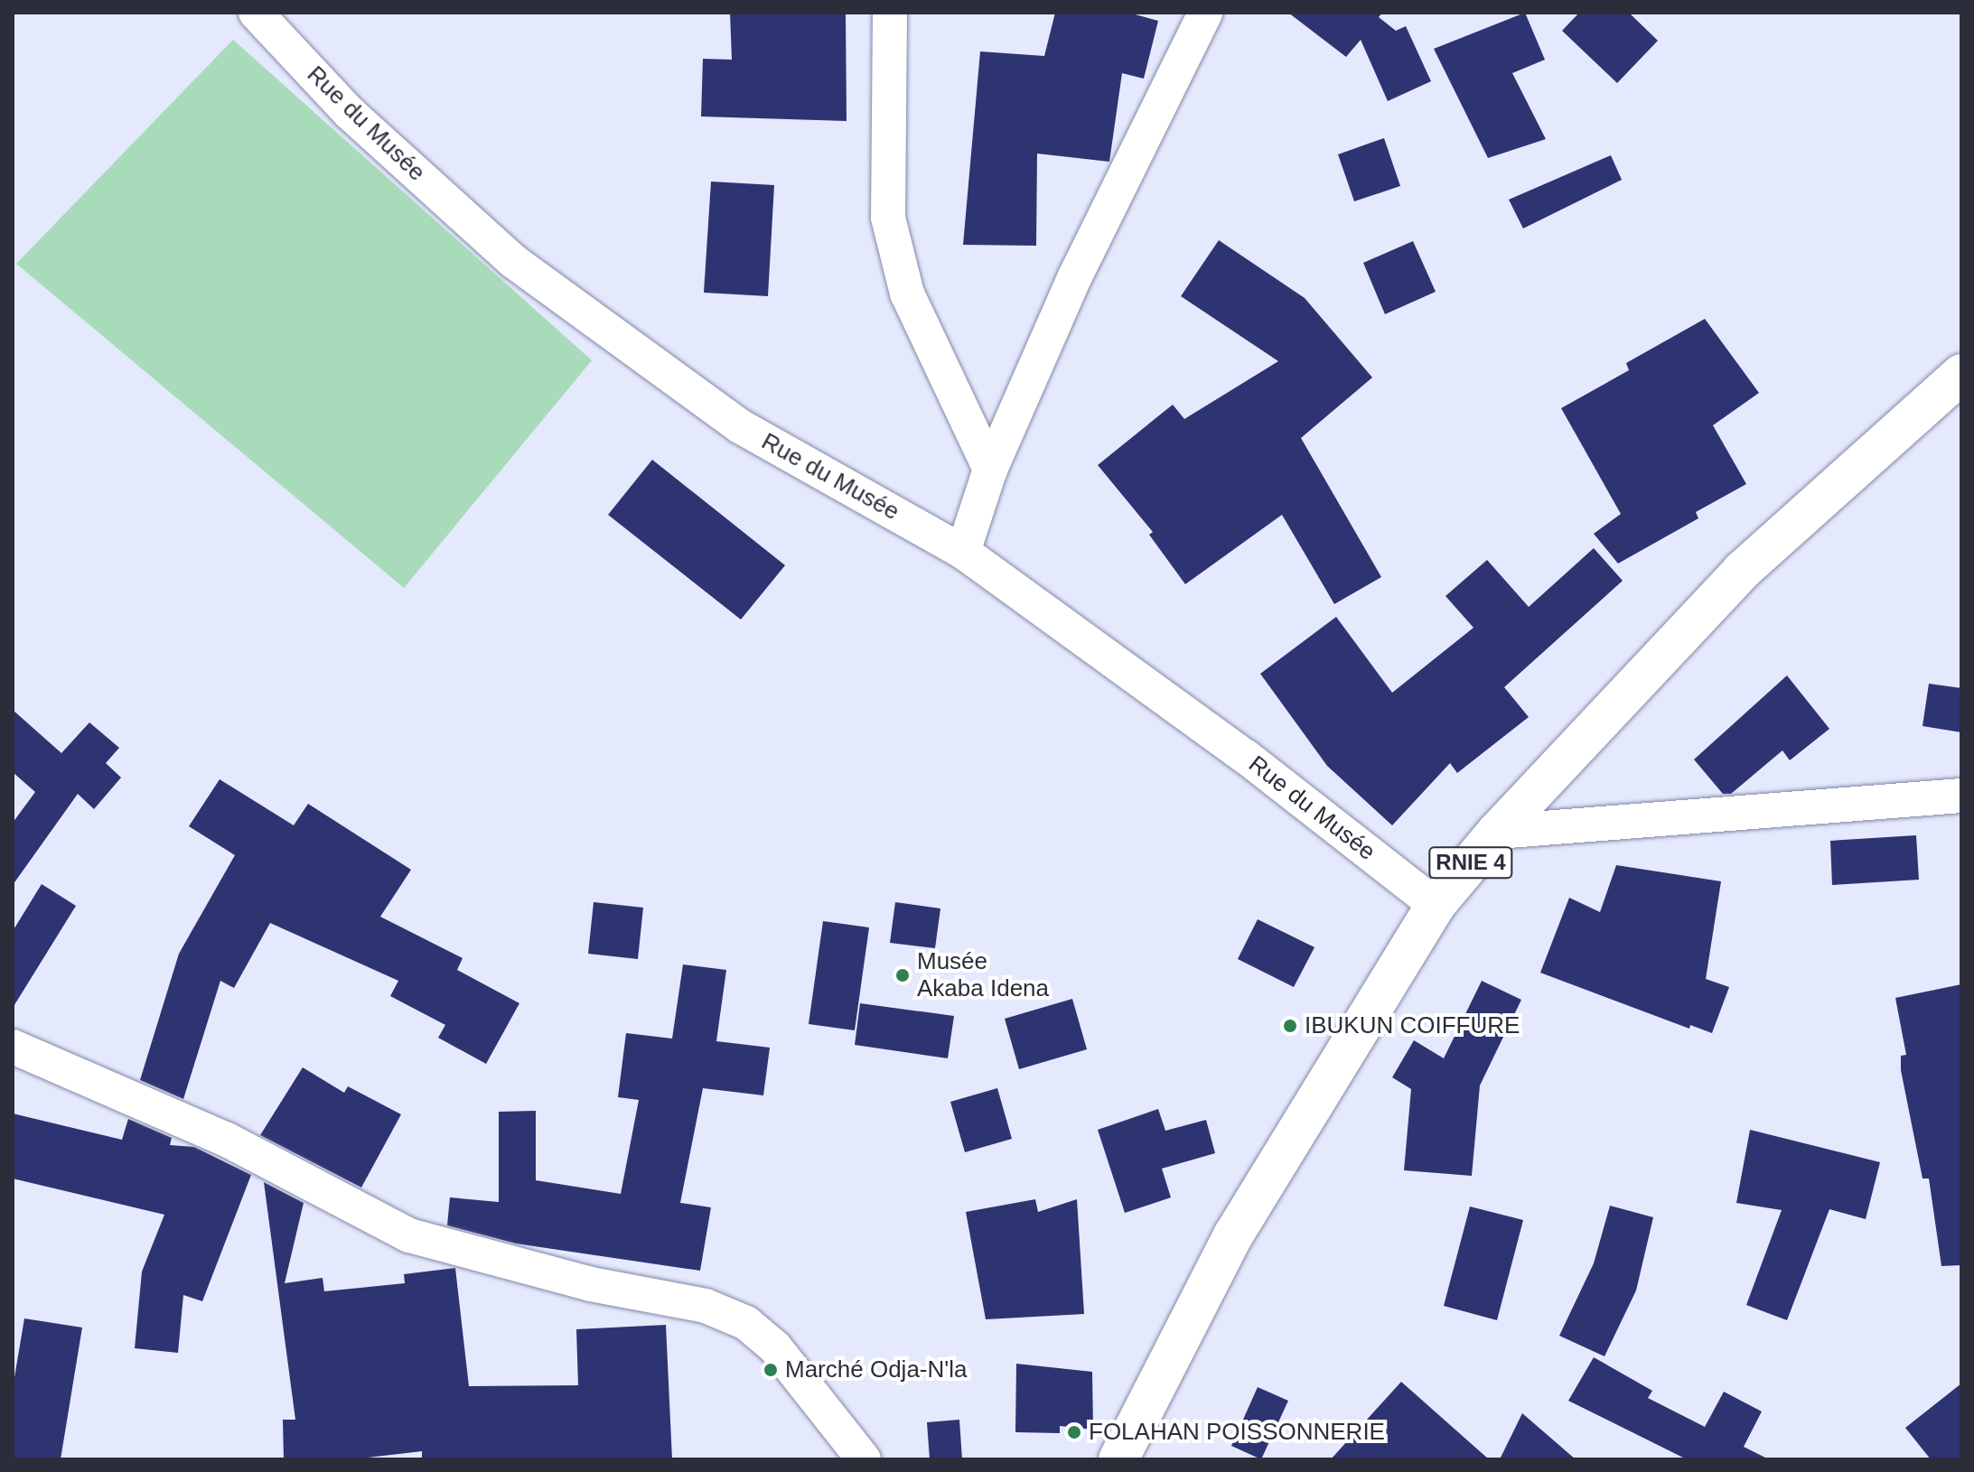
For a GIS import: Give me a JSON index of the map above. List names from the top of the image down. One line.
{"streets":{"main road":["RNIE 4"],"street":["Rue du Musée"]},"crossings":[["Rue du Musée","RNIE 4"]],"places":["Musée Akaba Idena","IBUKUN COIFFURE","Marché Odja-N'la","FOLAHAN POISSONNERIE"]}
